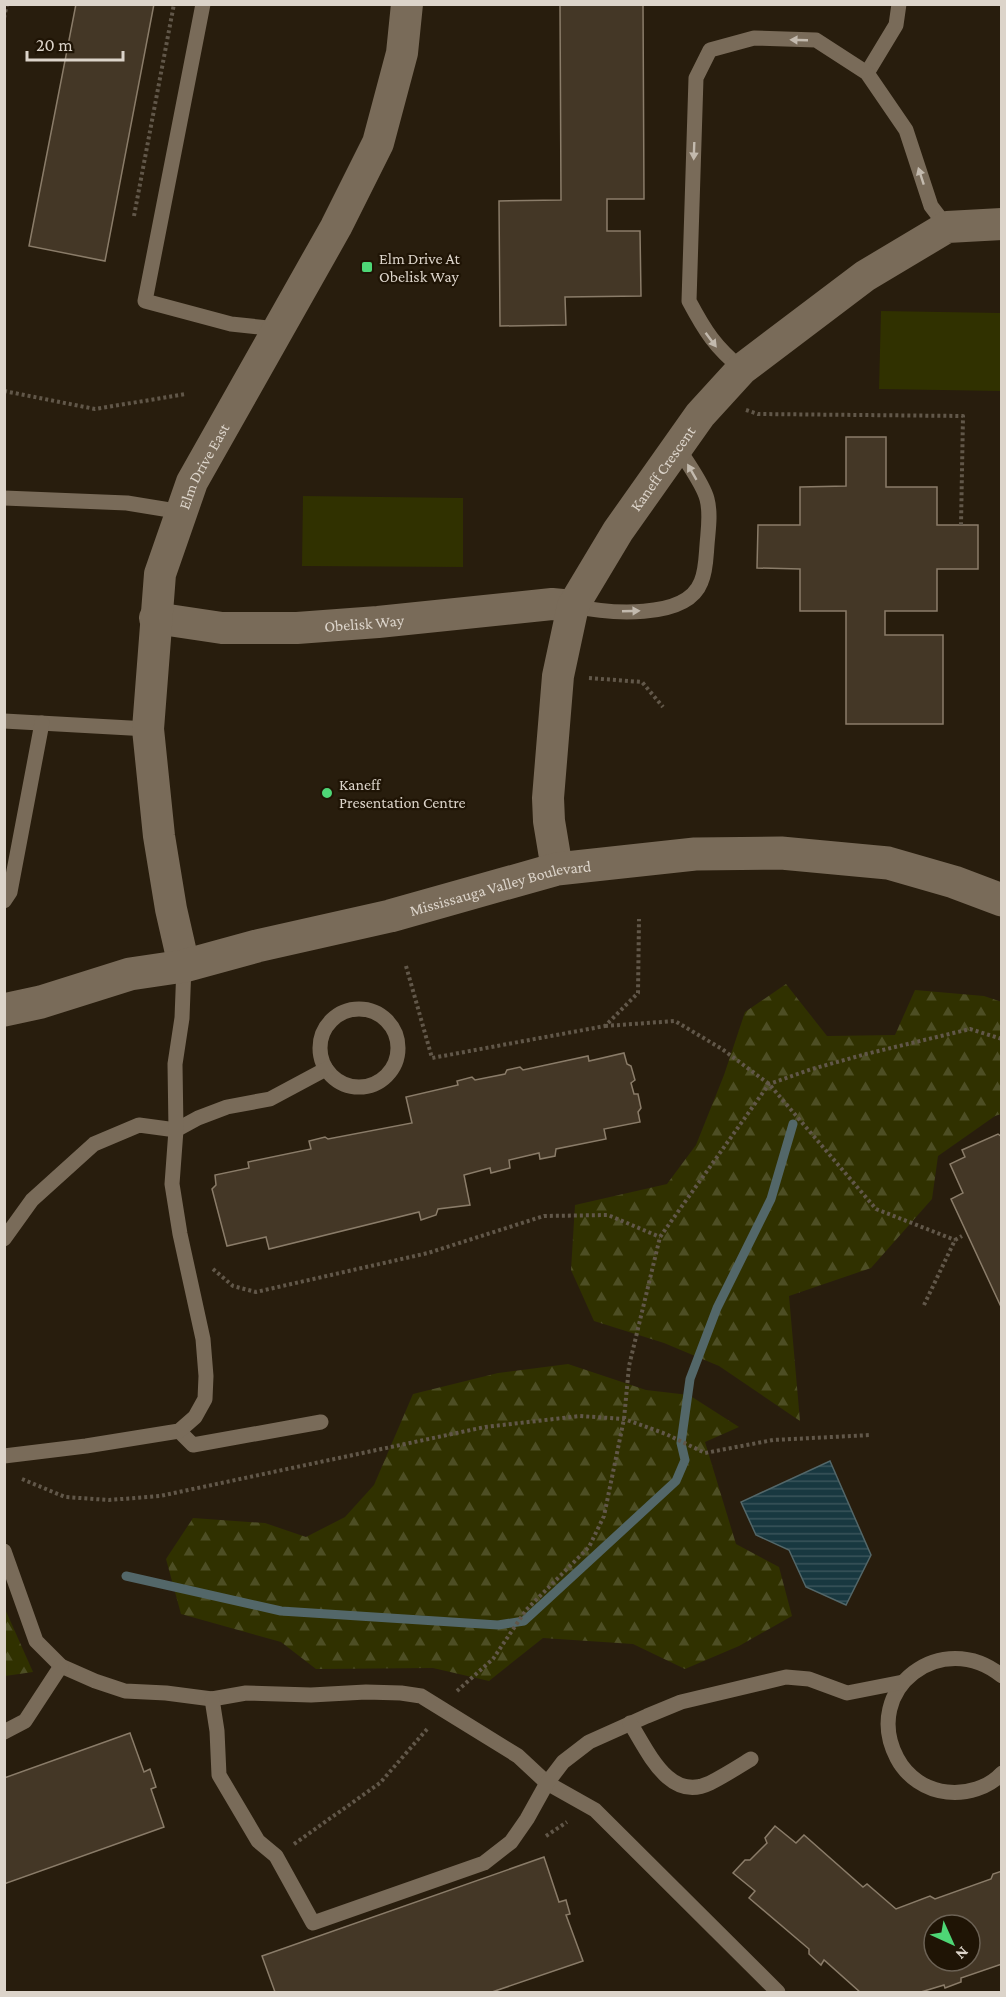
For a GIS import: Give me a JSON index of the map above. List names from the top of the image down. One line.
{"streets":{"street":["Kaneff Crescent","Elm Drive East","Obelisk Way","Mississauga Valley Boulevard"]},"crossings":[["Kaneff Crescent","Obelisk Way"],["Kaneff Crescent","Mississauga Valley Boulevard"],["Elm Drive East","Obelisk Way"],["Elm Drive East","Mississauga Valley Boulevard"]],"places":{"transit":["Elm Drive At Obelisk Way"],"other":["Kaneff Presentation Centre"]},"scale_bar":"20 m","north":"bottom right"}
